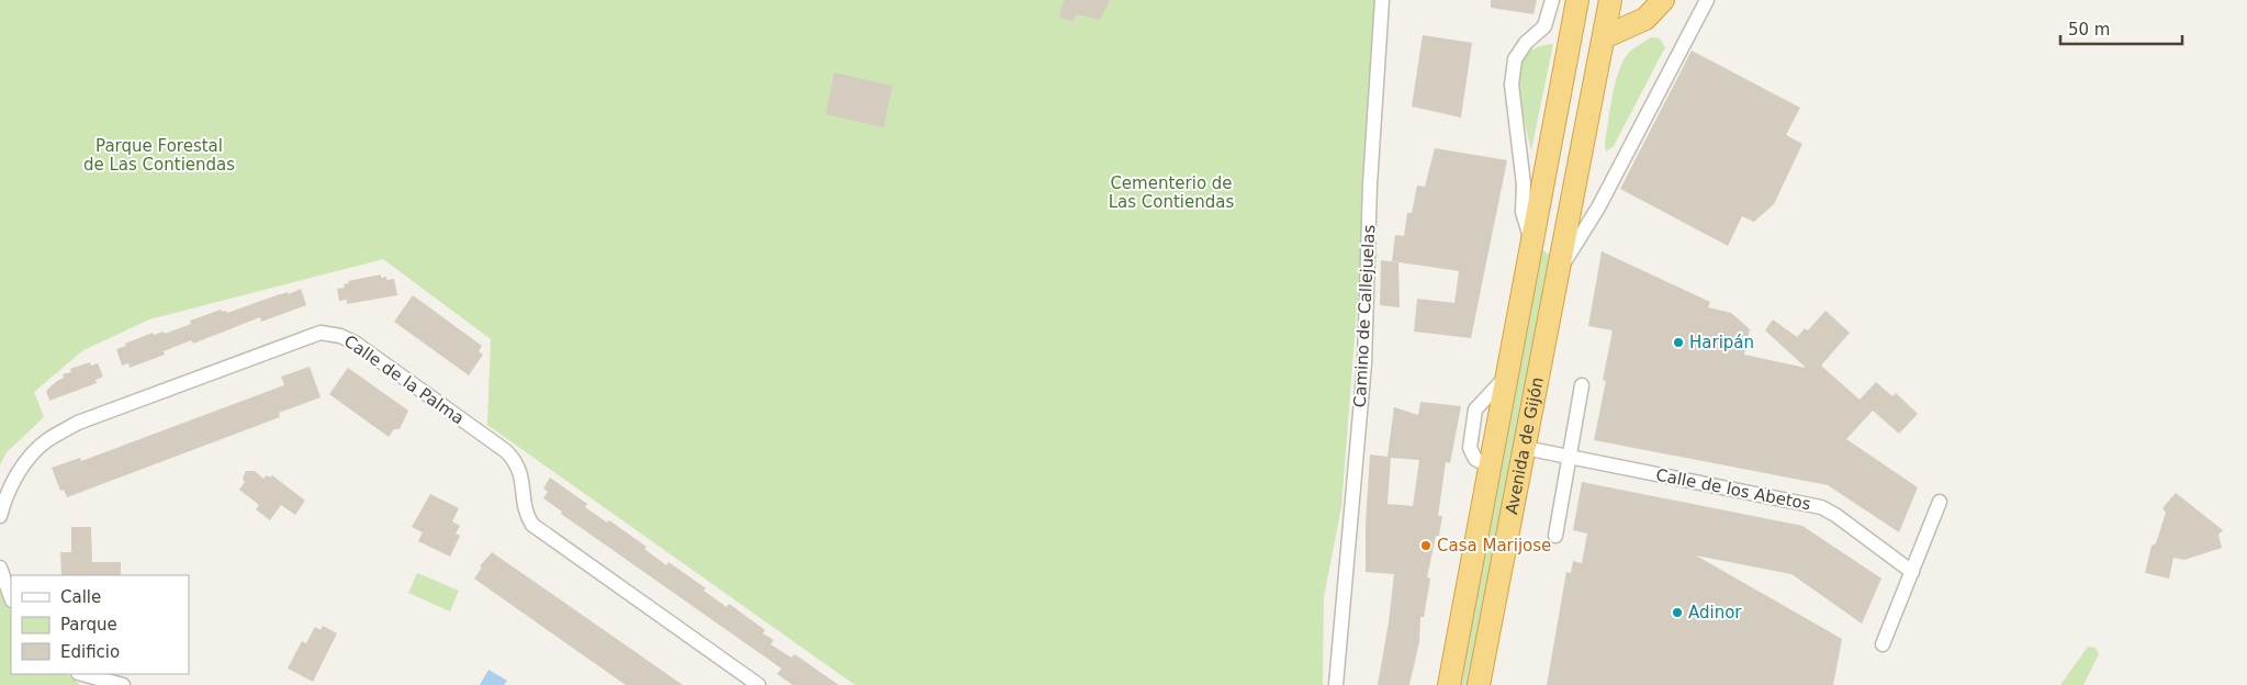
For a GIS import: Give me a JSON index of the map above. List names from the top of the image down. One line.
{"streets":{"highway":["Avenida de Gijón"],"street":["Camino de Callejuelas","Calle de la Palma","Calle de los Abetos"]},"crossings":[["Avenida de Gijón","Calle de los Abetos"]],"parks":["Parque Forestal de Las Contiendas","Cementerio de Las Contiendas"],"places":["Haripán","Casa Marijose","Adinor"],"legend":["Calle","Parque","Edificio"],"scale_bar":"50 m"}
